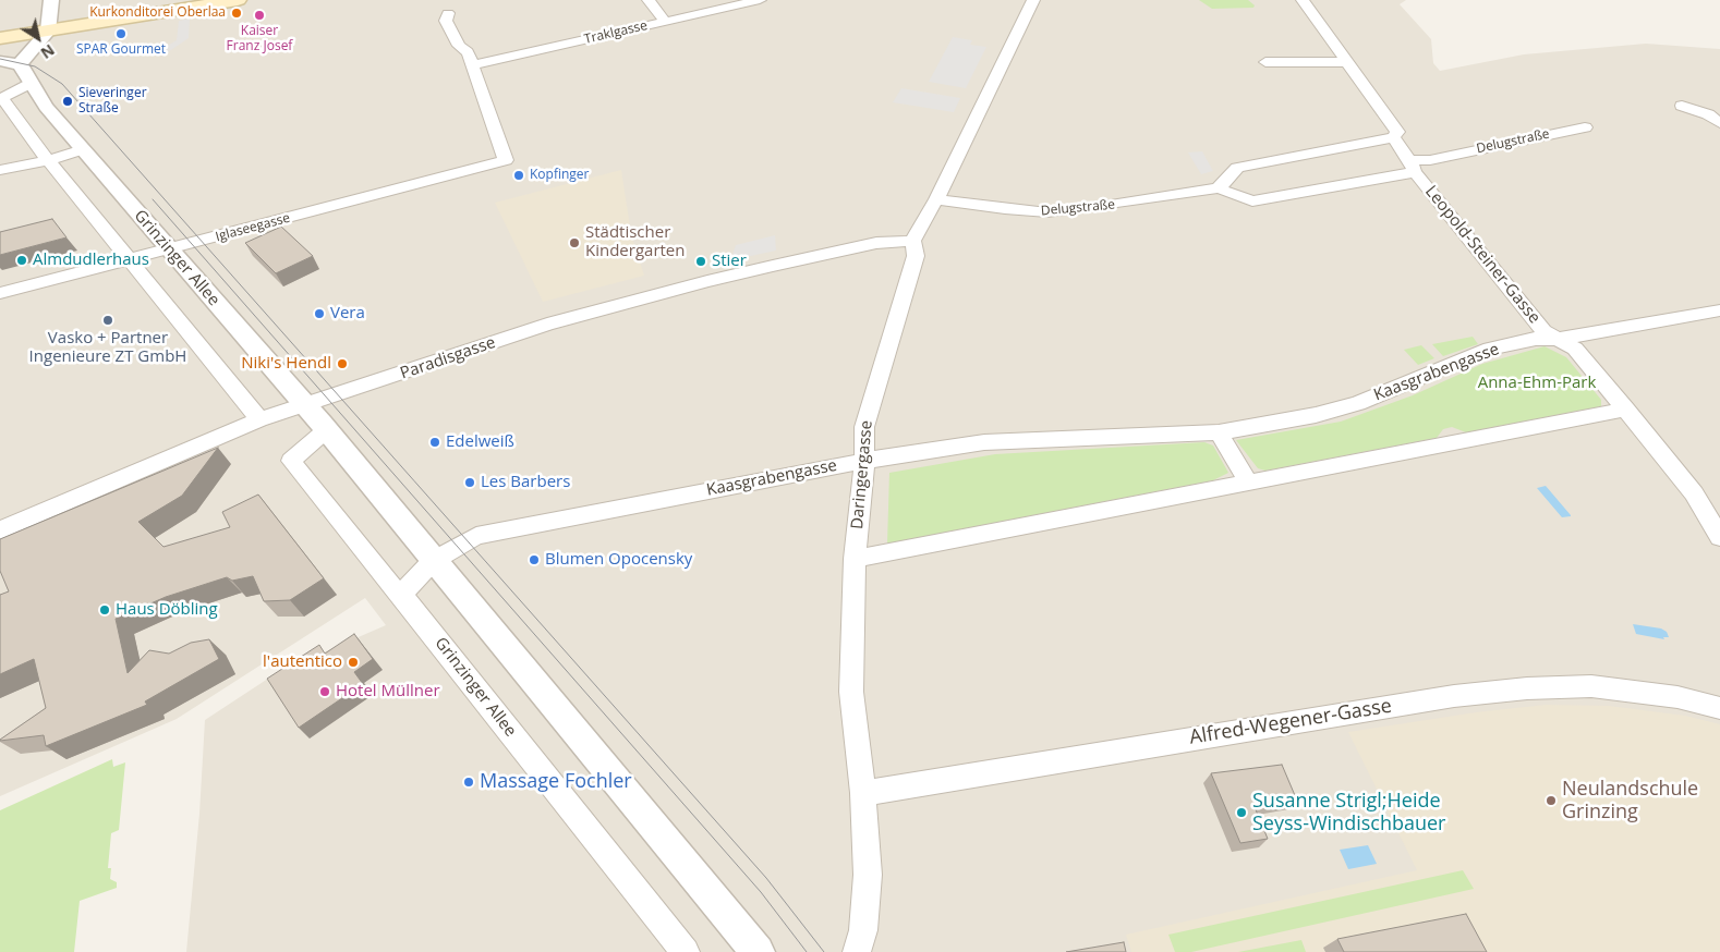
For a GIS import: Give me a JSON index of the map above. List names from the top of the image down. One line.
{"streets":{"street":["Traklgasse","Delugstraße","Iglaseegasse","Leopold-Steiner-Gasse","Grinzinger Allee","Paradisgasse","Kaasgrabengasse","Daringergasse","Alfred-Wegener-Gasse"]},"crossings":[["Traklgasse","Iglaseegasse"],["Delugstraße","Leopold-Steiner-Gasse"],["Delugstraße","Daringergasse"],["Iglaseegasse","Grinzinger Allee"],["Leopold-Steiner-Gasse","Kaasgrabengasse"],["Grinzinger Allee","Paradisgasse"],["Grinzinger Allee","Kaasgrabengasse"],["Paradisgasse","Daringergasse"],["Kaasgrabengasse","Daringergasse"],["Daringergasse","Alfred-Wegener-Gasse"]],"parks":["Anna-Ehm-Park"],"places":["Kurkonditorei Oberlaa","Kaiser Franz Josef","SPAR Gourmet","Sieveringer Straße","Kopfinger","Städtischer Kindergarten","Almdudlerhaus","Stier","Vera","Vasko + Partner Ingenieure ZT GmbH","Niki's Hendl","Edelweiß","Les Barbers","Blumen Opocensky","Haus Döbling","l'autentico","Hotel Müllner","Massage Fochler","Neulandschule Grinzing","Susanne Strigl;Heide Seyss-Windischbauer"],"north":"bottom right"}
